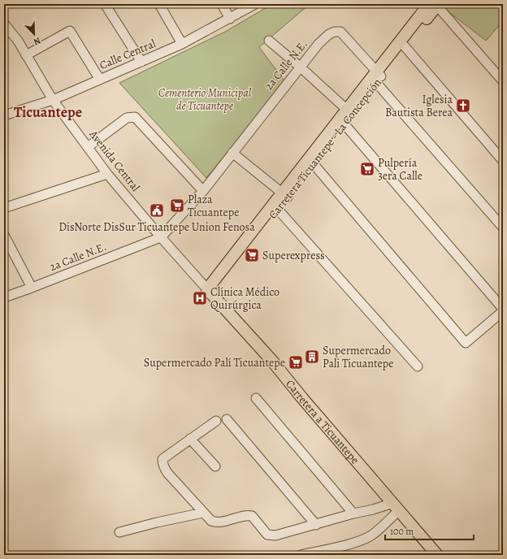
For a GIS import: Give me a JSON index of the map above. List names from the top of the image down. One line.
{"streets":{"main road":["Carretera Ticuantepe - La Concepción","Carretera a Ticuantepe"],"street":["Calle Central","2a Calle N.E.","Avenida Central"]},"crossings":[["Calle Central","Avenida Central"],["2a Calle N.E.","Carretera Ticuantepe - La Concepción"],["2a Calle N.E.","Avenida Central"],["Carretera Ticuantepe - La Concepción","Avenida Central"],["Carretera Ticuantepe - La Concepción","Carretera a Ticuantepe"],["Avenida Central","Carretera a Ticuantepe"]],"districts":["Ticuantepe"],"parks":["Cementerio Municipal de Ticuantepe"],"places":{"church":["Iglesia Bautista Berea"],"supermarket":["Pulpería 3era Calle","Plaza Ticuantepe","Superexpress","Supermercado Palí Ticuantepe"],"public building":["DisNorte DisSur Ticuantepe Union Fenosa"],"hospital":["Clínica Médico Quirúrgica"],"building":["Supermercado Pali Ticuantepe"]},"scale_bar":"100 m","north":"bottom right"}
